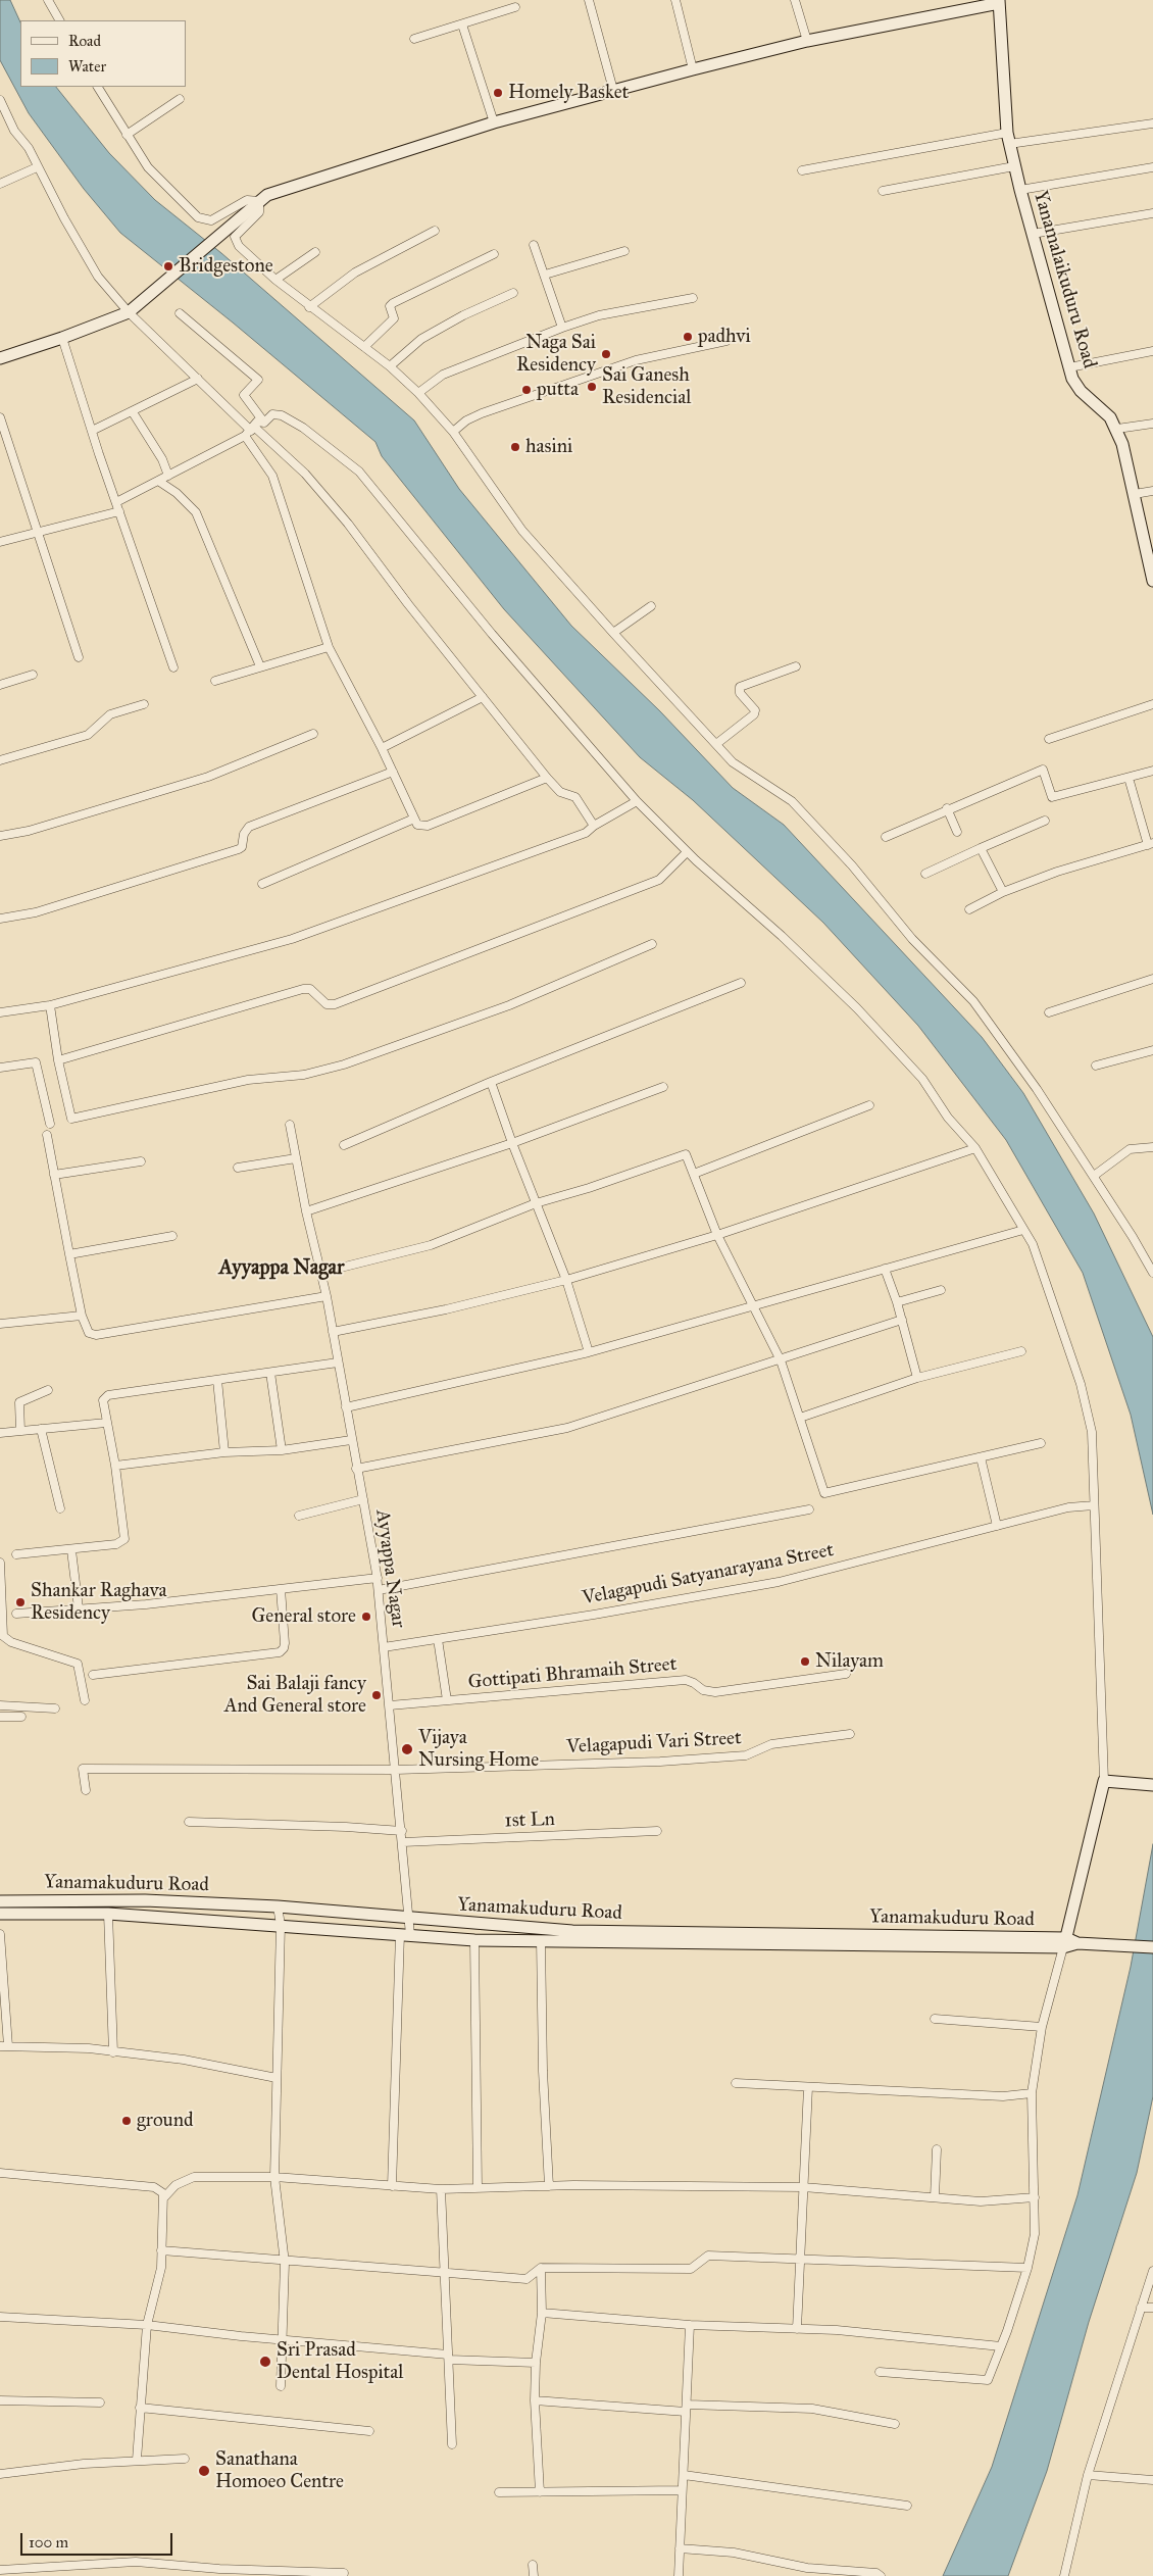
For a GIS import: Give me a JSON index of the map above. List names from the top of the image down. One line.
{"streets":{"street":["Yanamalaikuduru Road","Ayyappa Nagar","Velagapudi Satyanarayana Street","Gottipati Bhramaih Street","Velagapudi Vari Street","1st Ln","Yanamakuduru Road"]},"crossings":[["Ayyappa Nagar","Velagapudi Satyanarayana Street"],["Ayyappa Nagar","Gottipati Bhramaih Street"],["Ayyappa Nagar","Velagapudi Vari Street"],["Ayyappa Nagar","1st Ln"],["Ayyappa Nagar","Yanamakuduru Road"]],"districts":["Ayyappa Nagar"],"places":["Homely Basket","Bridgestone","padhvi","Naga Sai Residency","Sai Ganesh Residencial","putta","hasini","Shankar Raghava Residency","General store","Nilayam","Sai Balaji fancy And General store","Vijaya Nursing Home","ground","Sri Prasad Dental Hospital","Sanathana Homoeo Centre"],"legend":["Road","Water"],"scale_bar":"100 m"}
